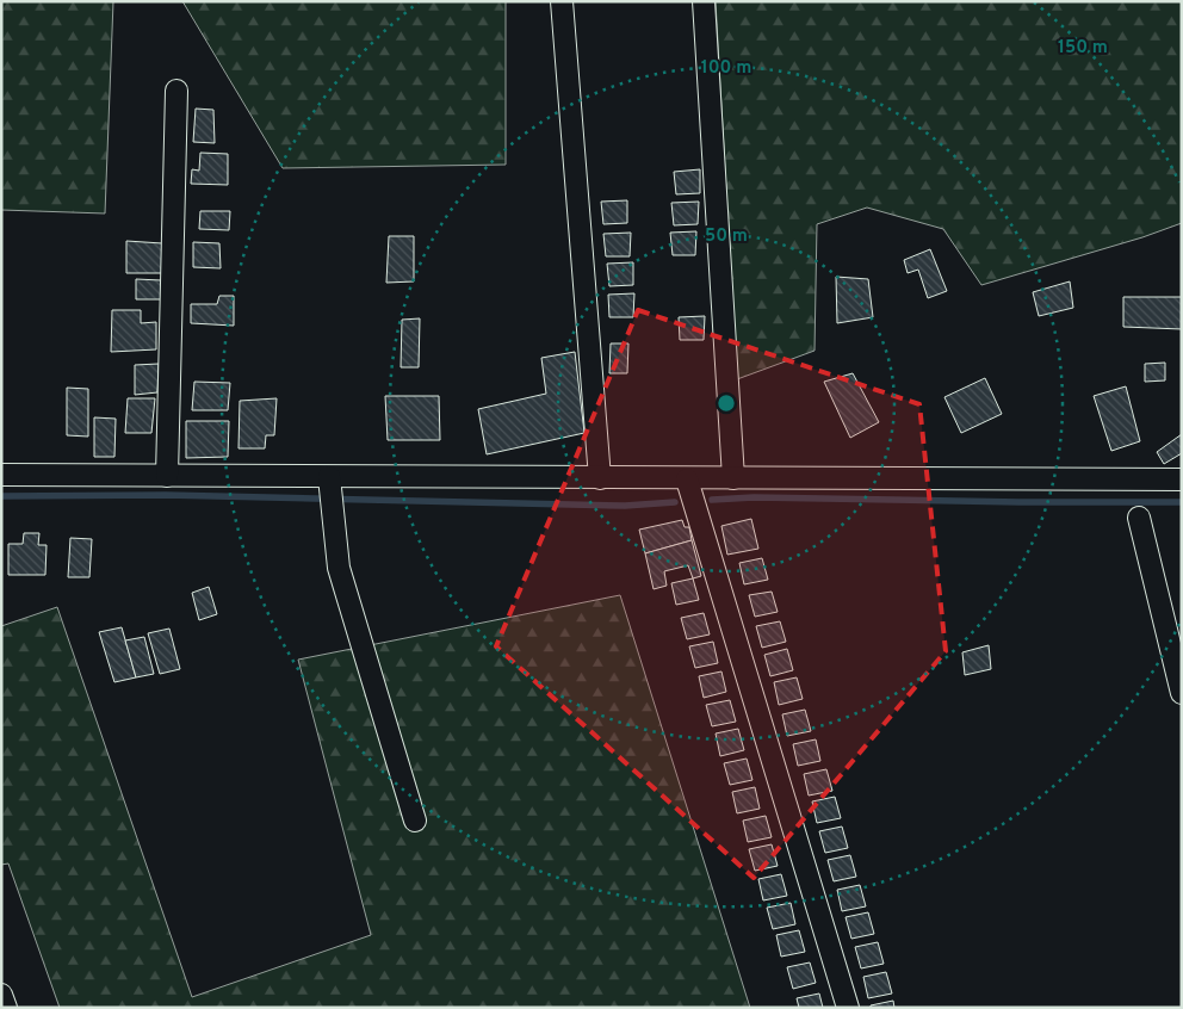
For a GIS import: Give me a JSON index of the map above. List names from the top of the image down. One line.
{"rings":["150 m","100 m","50 m"]}
